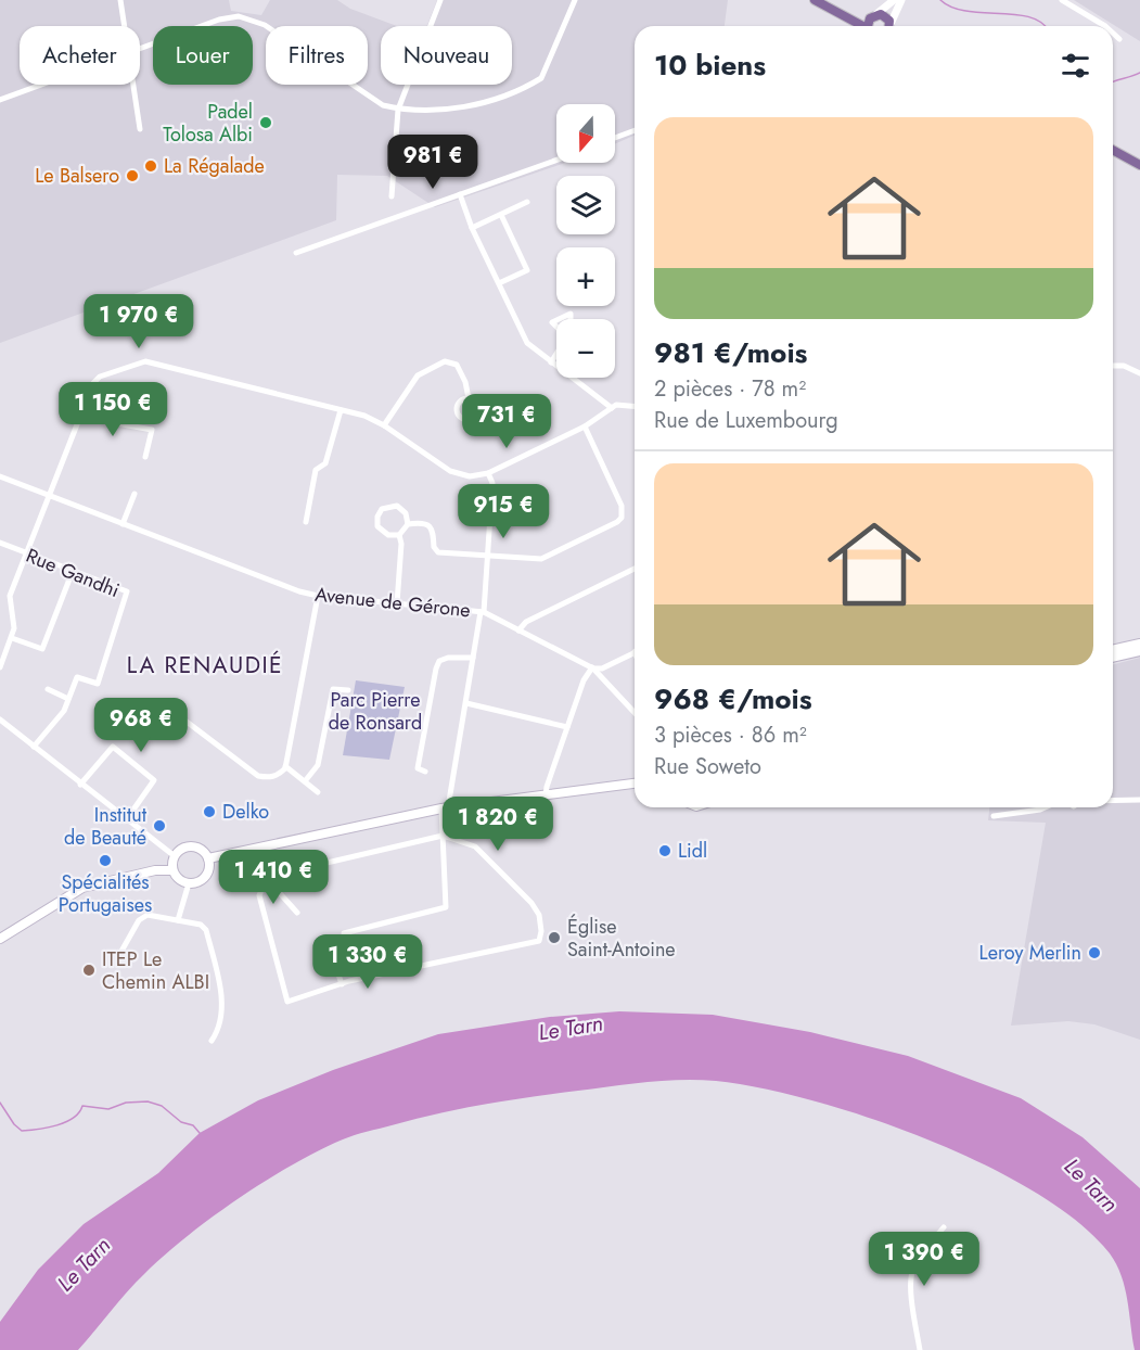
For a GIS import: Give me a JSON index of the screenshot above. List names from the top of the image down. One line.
{"streets":{"street":["Rue Gandhi","Avenue de Gérone"]},"districts":["LA RENAUDIÉ"],"water":["Le Tarn"],"parks":["Parc Pierre de Ronsard"],"places":["Padel Tolosa Albi","La Régalade","Le Balsero","Delko","Institut de Beauté","Lidl","Spécialités Portugaises","Église Saint-Antoine","Leroy Merlin","ITEP Le Chemin ALBI"],"north":"bottom","page":{"chip":["Acheter","Louer","Filtres","Nouveau"],"heading":"10 biens","map_buttons":["+","−"],"list":[{"name":"981 €/mois","note":"2 pièces · 78 m² · Rue de Luxembourg"},{"name":"968 €/mois","note":"3 pièces · 86 m² · Rue Soweto"}],"price":["981 €","1 970 €","1 150 €","731 €","915 €","968 €","1 820 €","1 410 €","1 330 €","1 390 €"]}}
